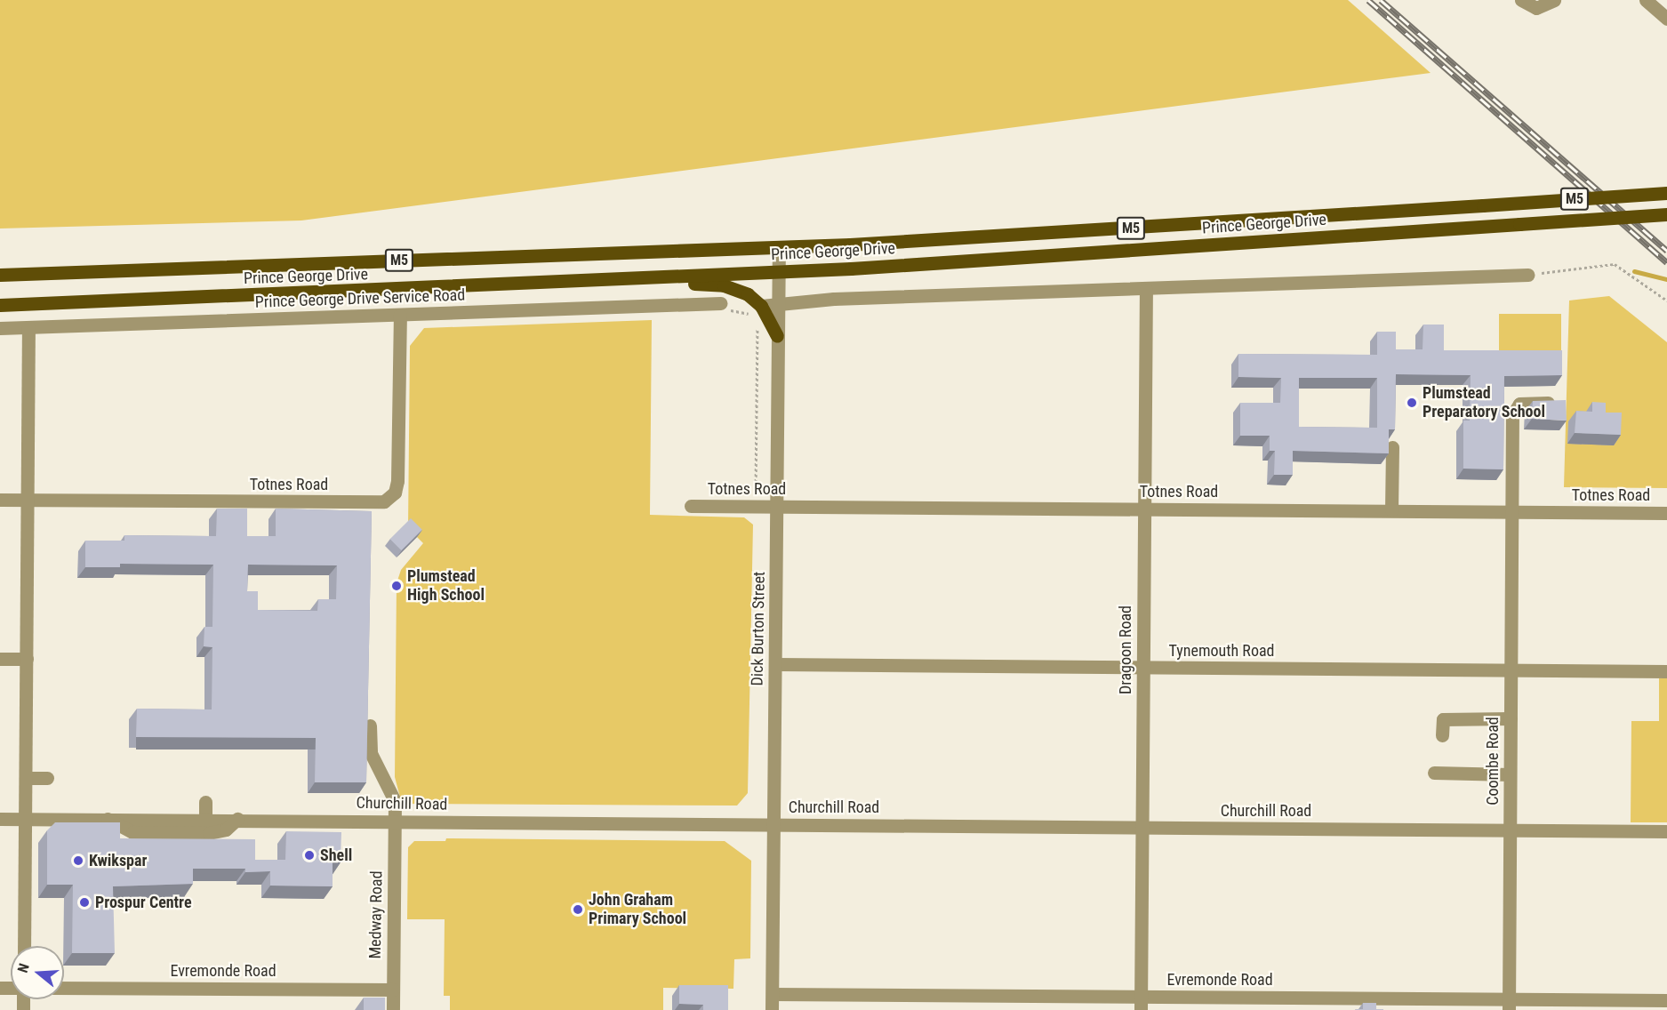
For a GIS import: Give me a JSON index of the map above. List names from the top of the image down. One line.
{"streets":{"main road":["M5","Prince George Drive"],"street":["Prince George Drive Service Road","Totnes Road","Dick Burton Street","Dragoon Road","Tynemouth Road","Coombe Road","Churchill Road","Medway Road","Evremonde Road"]},"crossings":[["Prince George Drive","Dick Burton Street"],["Prince George Drive Service Road","Totnes Road"],["Totnes Road","Dick Burton Street"],["Totnes Road","Dragoon Road"],["Totnes Road","Coombe Road"],["Dick Burton Street","Tynemouth Road"],["Dick Burton Street","Churchill Road"],["Dick Burton Street","Evremonde Road"],["Dragoon Road","Tynemouth Road"],["Dragoon Road","Churchill Road"],["Dragoon Road","Evremonde Road"],["Tynemouth Road","Coombe Road"],["Coombe Road","Churchill Road"],["Coombe Road","Evremonde Road"],["Churchill Road","Medway Road"],["Medway Road","Evremonde Road"]],"places":["Plumstead Preparatory School","Plumstead High School","Shell","Kwikspar","Prospur Centre","John Graham Primary School"],"north":"left"}
